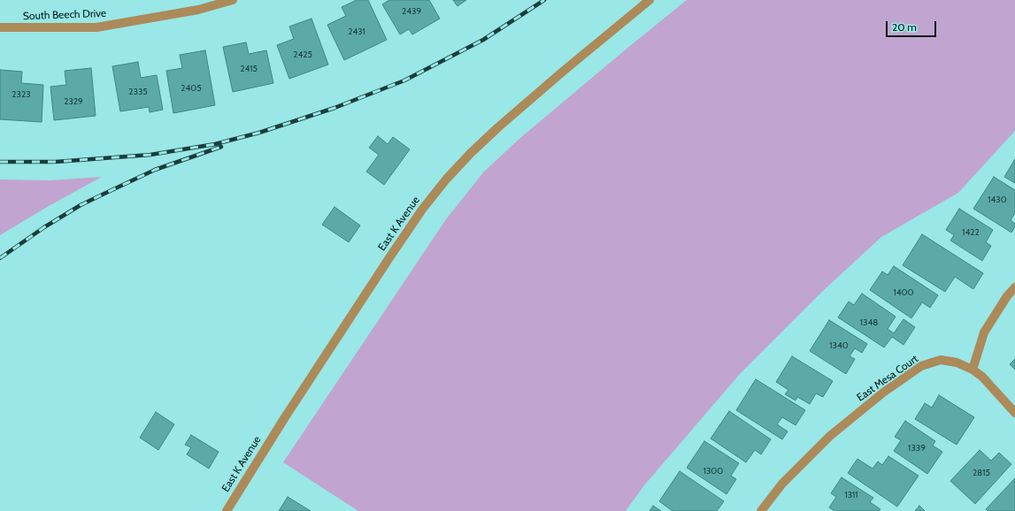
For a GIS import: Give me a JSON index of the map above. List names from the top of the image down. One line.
{"streets":{"street":["South Beech Drive","East K Avenue","East Mesa Court"]},"house_numbers":["2439","2431","2425","2415","2405","2335","2323","2329","1430","1422","1400","1348","1340","1339","1300","2815","1311"],"scale_bar":"20 m"}
